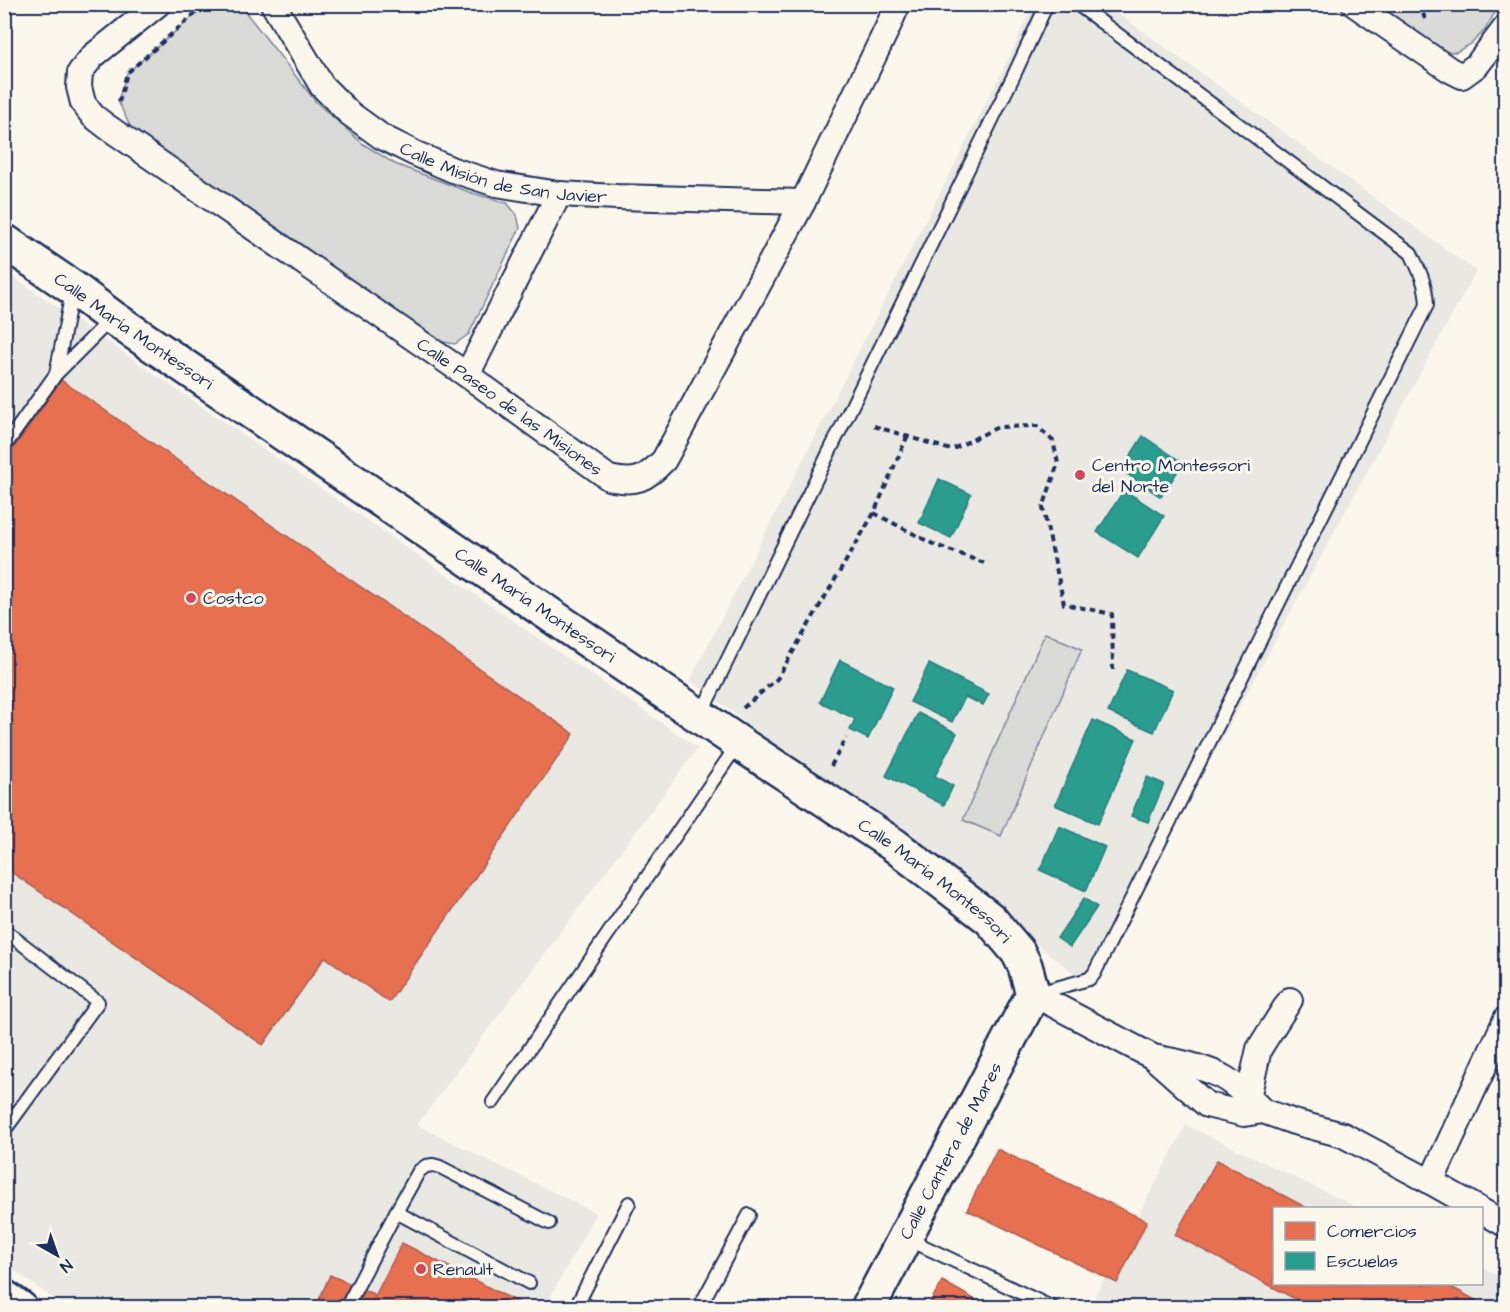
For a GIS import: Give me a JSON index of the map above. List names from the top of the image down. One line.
{"streets":{"street":["Calle Misión de San Javier","Calle María Montessori","Calle Paseo de las Misiones","Calle Cantera de Mares"]},"crossings":[["Calle Misión de San Javier","Calle Paseo de las Misiones"],["Calle María Montessori","Calle Cantera de Mares"]],"places":["Centro Montessori del Norte","Costco","Renault"],"legend":["Comercios","Escuelas"],"north":"bottom right"}
